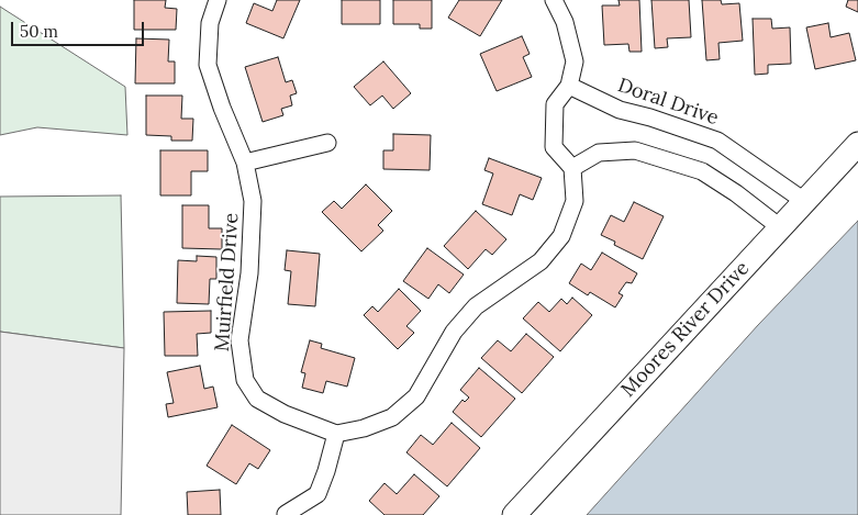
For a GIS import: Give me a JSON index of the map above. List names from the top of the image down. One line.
{"streets":{"street":["Doral Drive","Muirfield Drive","Moores River Drive"]},"crossings":[["Doral Drive","Moores River Drive"]],"scale_bar":"50 m"}
